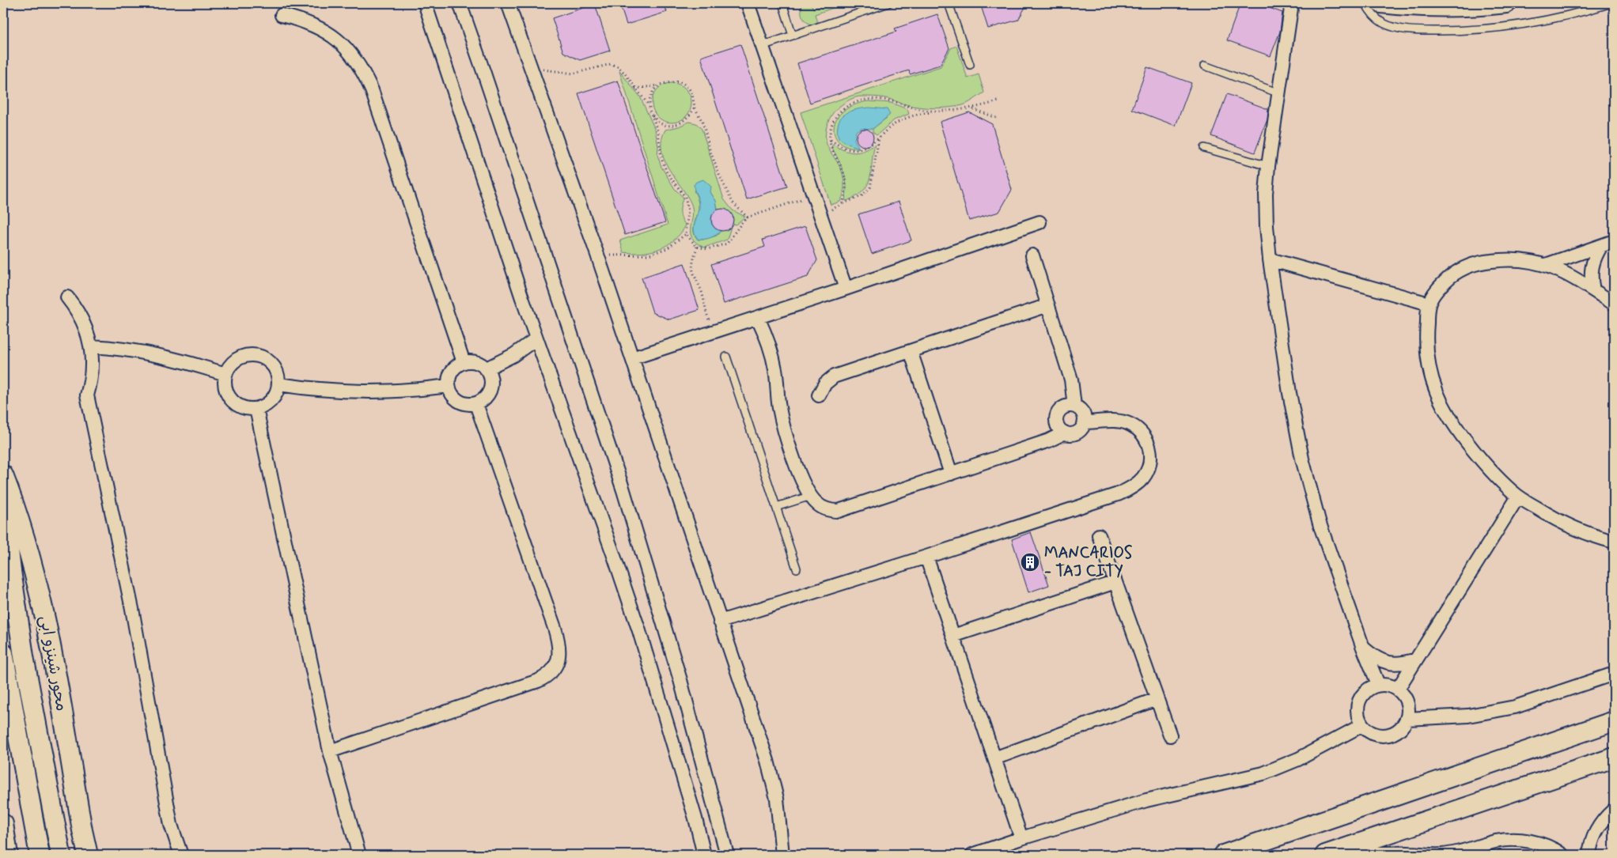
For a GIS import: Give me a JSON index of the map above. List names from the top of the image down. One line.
{"streets":{"main road":["محور شينزو ابى"]},"places":{"building":["MANCARIOS - TAJ CITY"]}}
